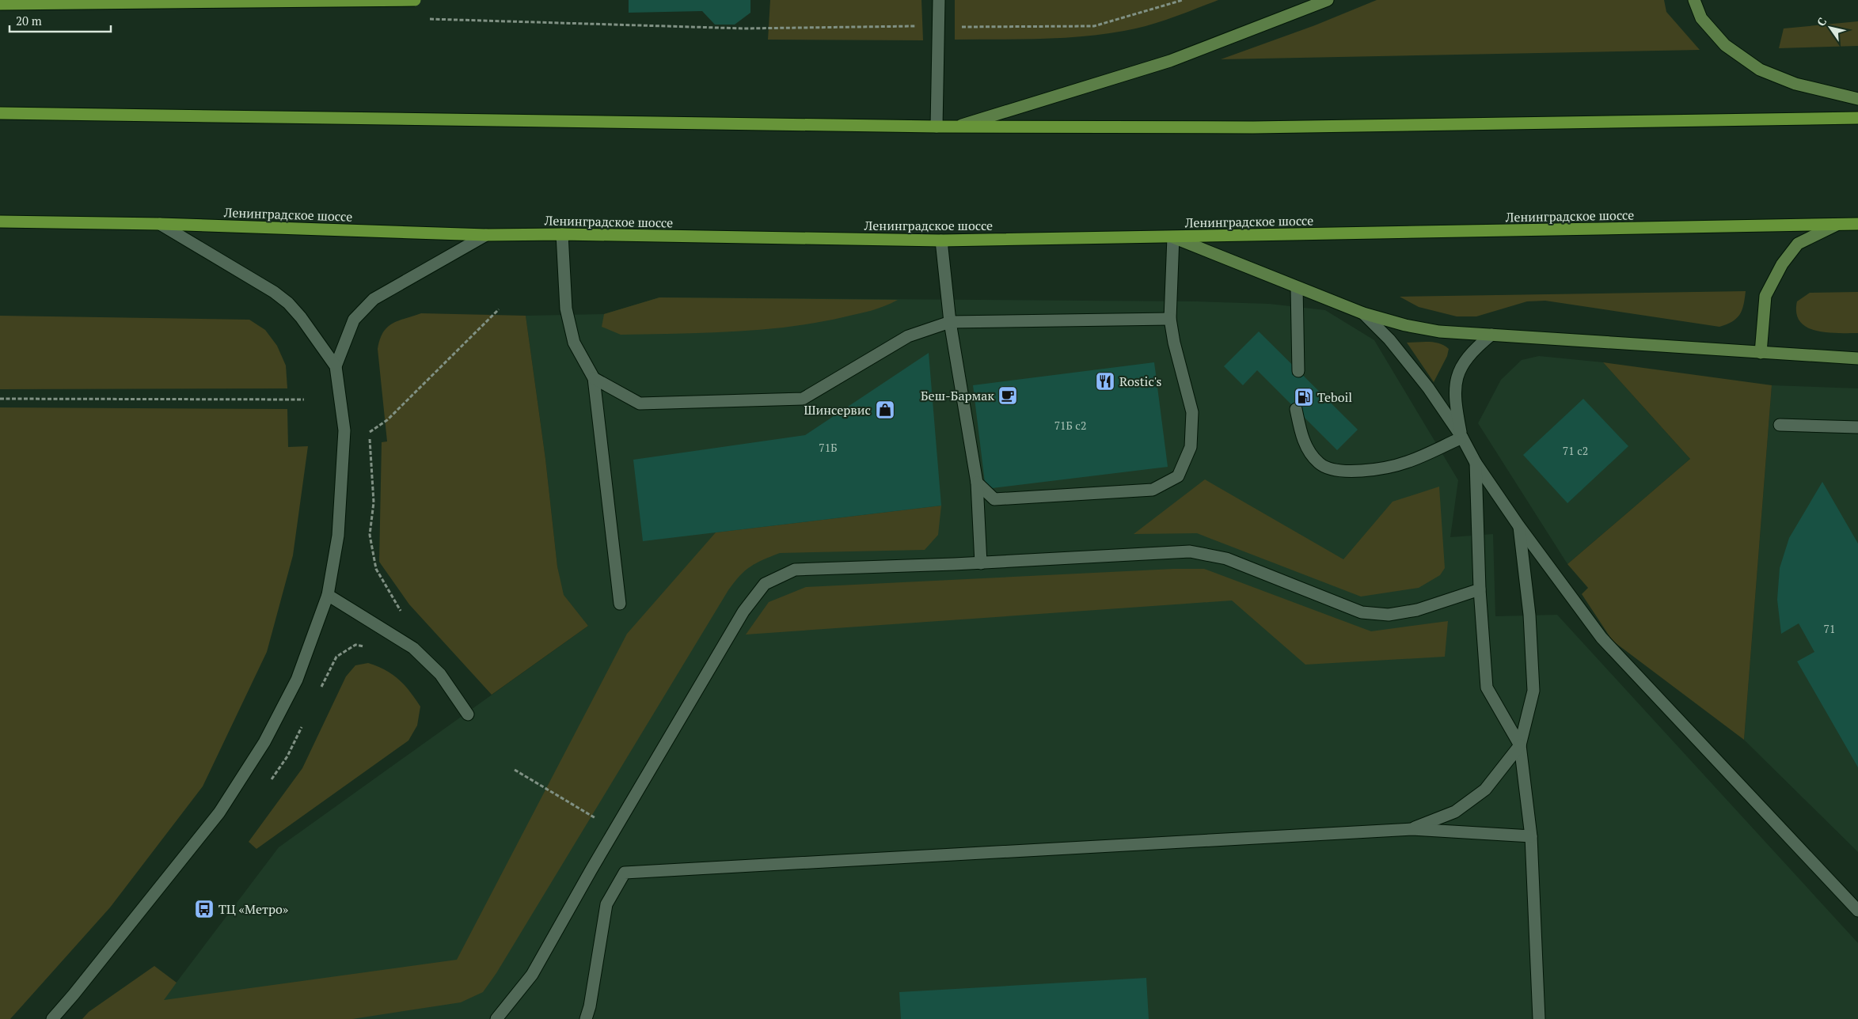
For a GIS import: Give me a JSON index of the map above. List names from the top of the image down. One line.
{"streets":{"main road":["Ленинградское шоссе"]},"places":{"restaurant":["Rostic's"],"cafe":["Беш-Бармак"],"fuel station":["Teboil"],"shop":["Шинсервис"],"bus stop":["ТЦ «Метро»"]},"house_numbers":["71Б с2","71Б","71 с2","71"],"scale_bar":"20 m","north":"top left"}
